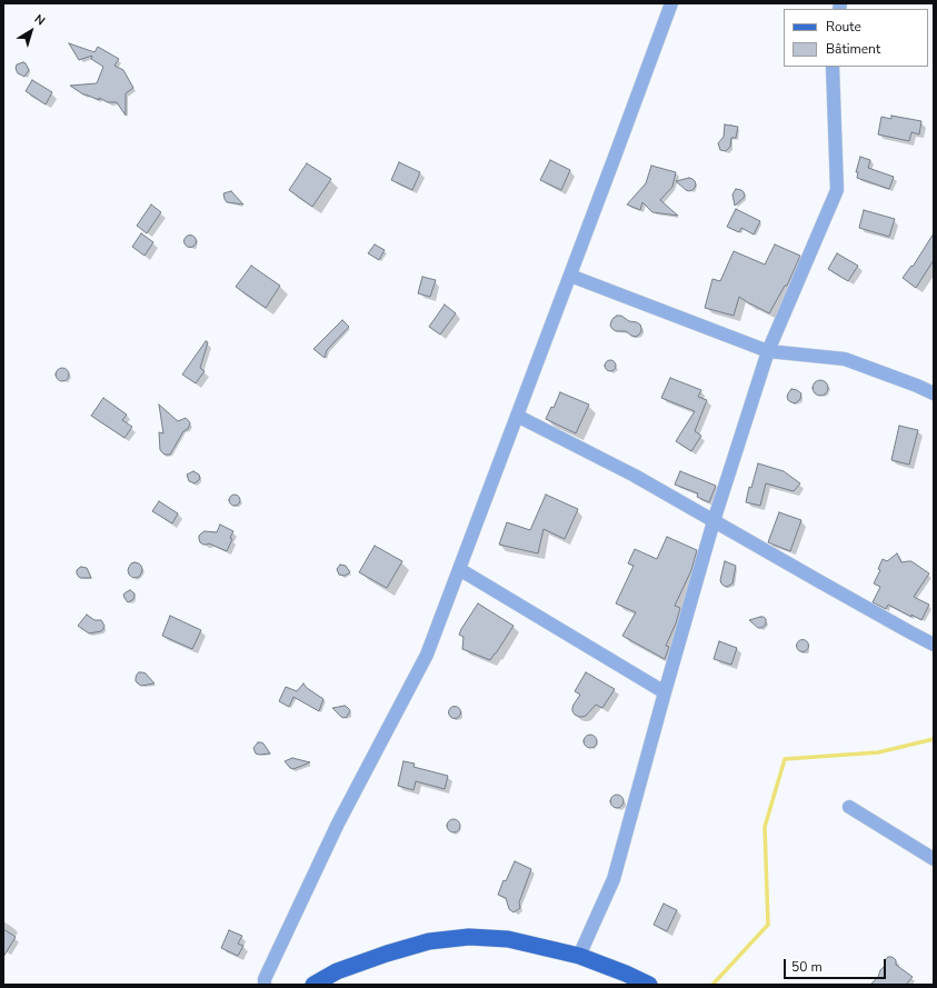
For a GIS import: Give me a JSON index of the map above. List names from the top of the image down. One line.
{"legend":["Route","Bâtiment"],"scale_bar":"50 m","north":"top right"}
